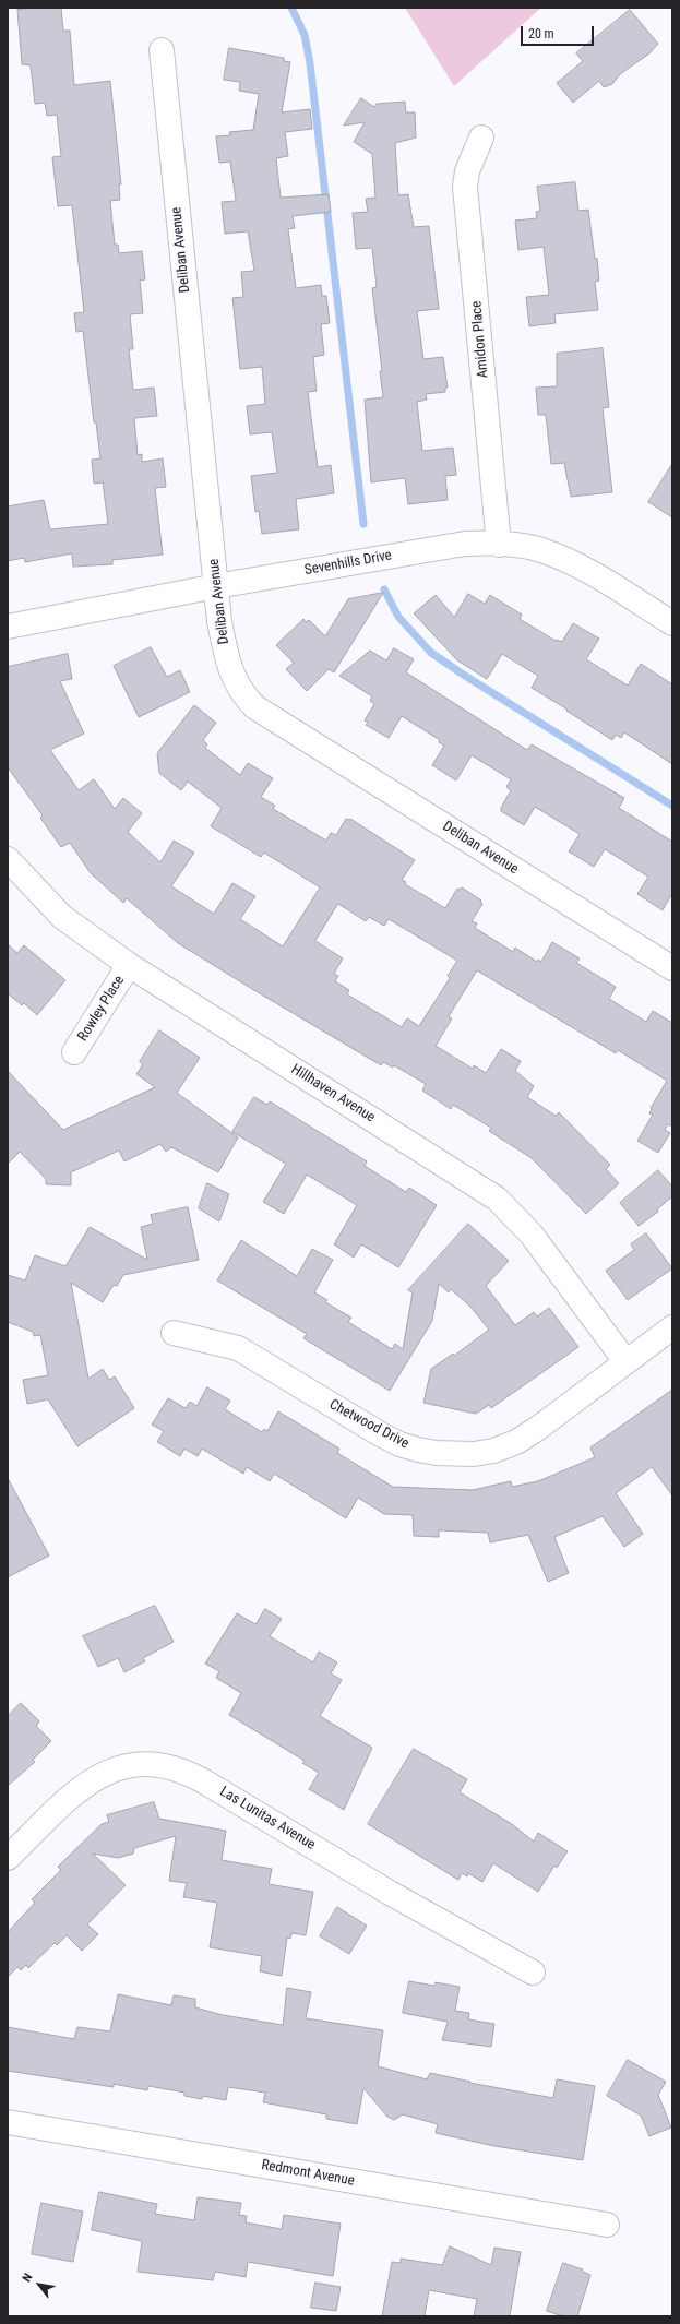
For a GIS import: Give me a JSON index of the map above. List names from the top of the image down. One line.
{"streets":{"street":["Deliban Avenue","Amidon Place","Sevenhills Drive","Rowley Place","Hillhaven Avenue","Chetwood Drive","Las Lunitas Avenue","Redmont Avenue"]},"crossings":[["Deliban Avenue","Sevenhills Drive"],["Amidon Place","Sevenhills Drive"],["Rowley Place","Hillhaven Avenue"],["Hillhaven Avenue","Chetwood Drive"]],"scale_bar":"20 m","north":"top left"}
